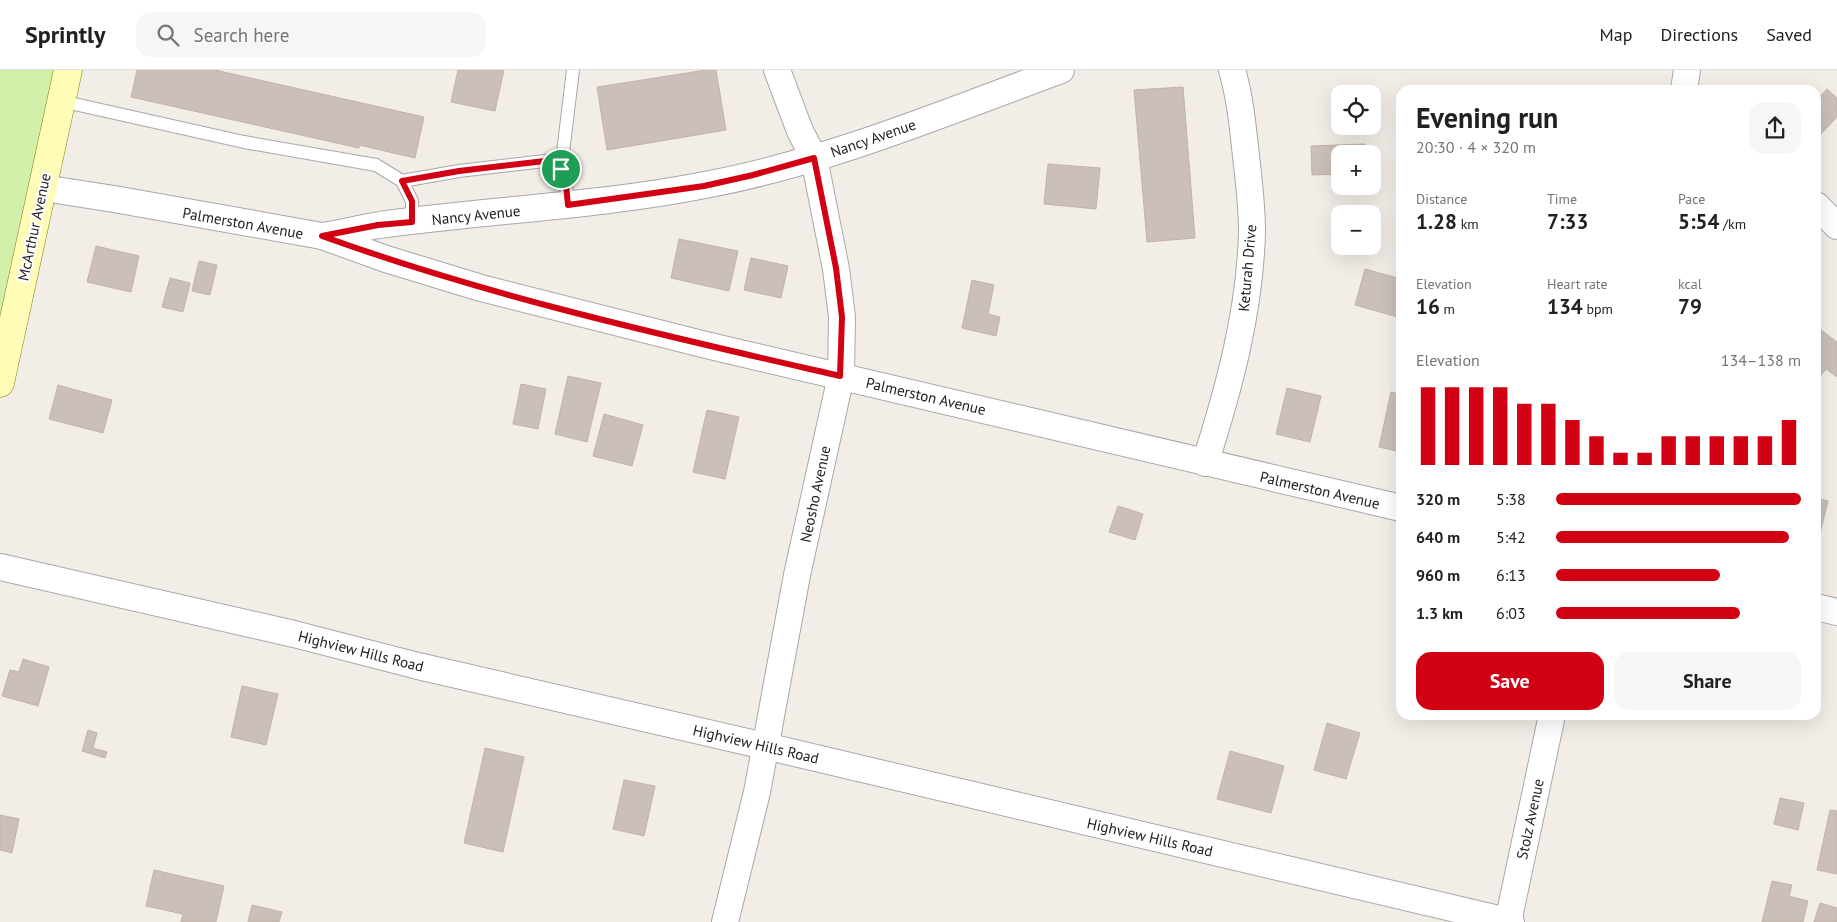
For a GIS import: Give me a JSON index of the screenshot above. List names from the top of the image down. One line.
{"streets":{"street":["Nancy Avenue","Palmerston Avenue","McArthur Avenue","Keturah Drive","Neosho Avenue","Highview Hills Road","Stolz Avenue"]},"crossings":[["Nancy Avenue","Palmerston Avenue"],["Nancy Avenue","Neosho Avenue"],["Palmerston Avenue","McArthur Avenue"],["Palmerston Avenue","Keturah Drive"],["Palmerston Avenue","Neosho Avenue"],["Neosho Avenue","Highview Hills Road"],["Highview Hills Road","Stolz Avenue"]],"page":{"header":"Sprintly","search":"Search here","nav":["Map","Directions","Saved"],"map_buttons":["+","−"],"heading":["Evening run","20:30 · 4 × 320 m"],"stats":[["Distance","1.28 km"],["Time","7:33"],["Pace","5:54 /km"],["Elevation","16 m"],["Heart rate","134 bpm"],["kcal","79"]],"chart":["Elevation","134–138 m"],"list":[{"name":"320 m","note":"5:38"},{"name":"640 m","note":"5:42"},{"name":"960 m","note":"6:13"},{"name":"1.3 km","note":"6:03"}],"buttons":["Save","Share"]}}
